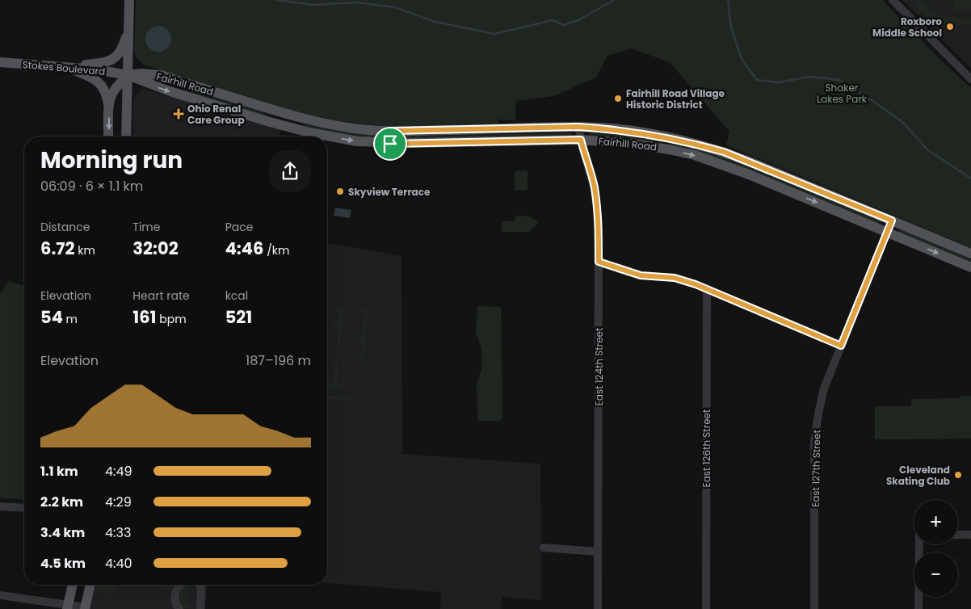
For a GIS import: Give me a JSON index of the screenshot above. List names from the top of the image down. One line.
{"streets":{"main road":["Stokes Boulevard","Fairhill Road"],"street":["East 124th Street","East 126th Street","East 127th Street"]},"crossings":[["Stokes Boulevard","Fairhill Road"],["Fairhill Road","East 124th Street"],["Fairhill Road","East 127th Street"]],"parks":["Shaker Lakes Park"],"places":{"other":["Roxboro Middle School","Fairhill Road Village Historic District","Skyview Terrace","Cleveland Skating Club"],"health":["Ohio Renal Care Group"]},"page":{"heading":["Morning run","06:09 · 6 × 1.1 km"],"stats":[["Distance","6.72 km"],["Time","32:02"],["Pace","4:46 /km"],["Elevation","54 m"],["Heart rate","161 bpm"],["kcal","521"]],"chart":["Elevation","187–196 m"],"list":[{"name":"1.1 km","note":"4:49"},{"name":"2.2 km","note":"4:29"},{"name":"3.4 km","note":"4:33"},{"name":"4.5 km","note":"4:40"}],"map_buttons":["+","−"]}}
